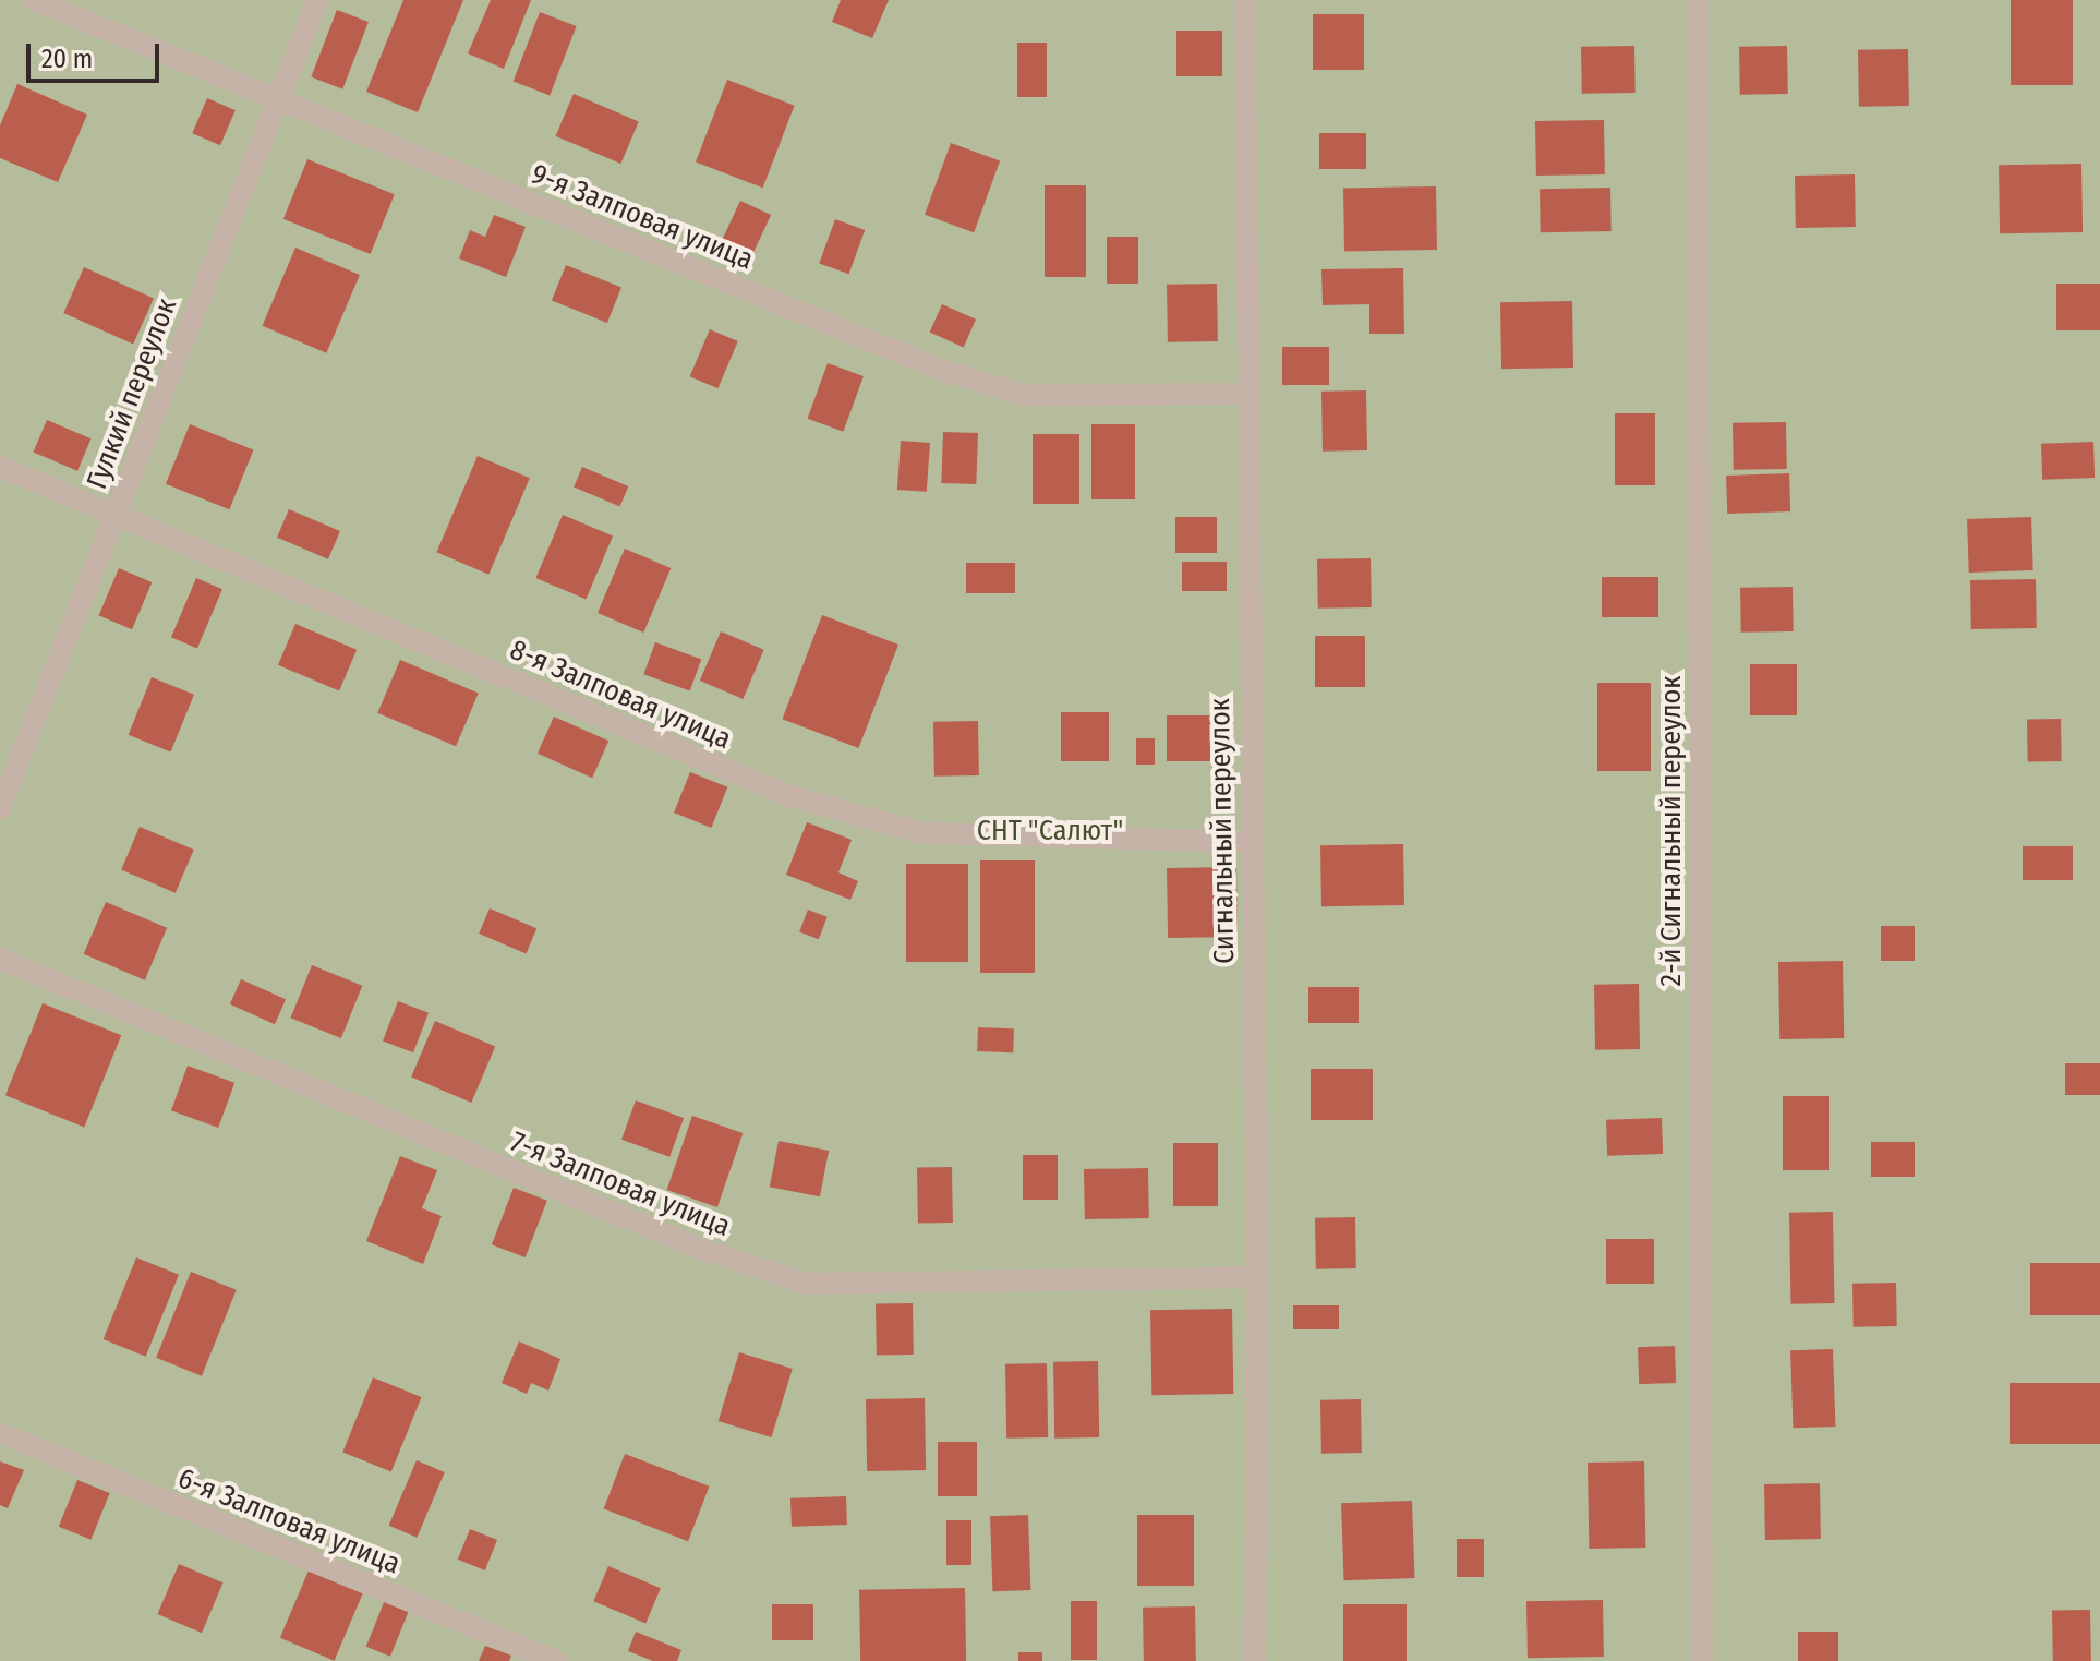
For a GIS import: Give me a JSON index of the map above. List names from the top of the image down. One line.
{"streets":{"street":["9-я Залповая улица","Гулкий переулок","8-я Залповая улица","Сигнальный переулок","2-й Сигнальный переулок","7-я Залповая улица","6-я Залповая улица"]},"crossings":[["9-я Залповая улица","Гулкий переулок"],["9-я Залповая улица","Сигнальный переулок"],["Гулкий переулок","8-я Залповая улица"],["8-я Залповая улица","Сигнальный переулок"],["Сигнальный переулок","7-я Залповая улица"]],"parks":["СНТ \"Салют\""],"scale_bar":"20 m"}
